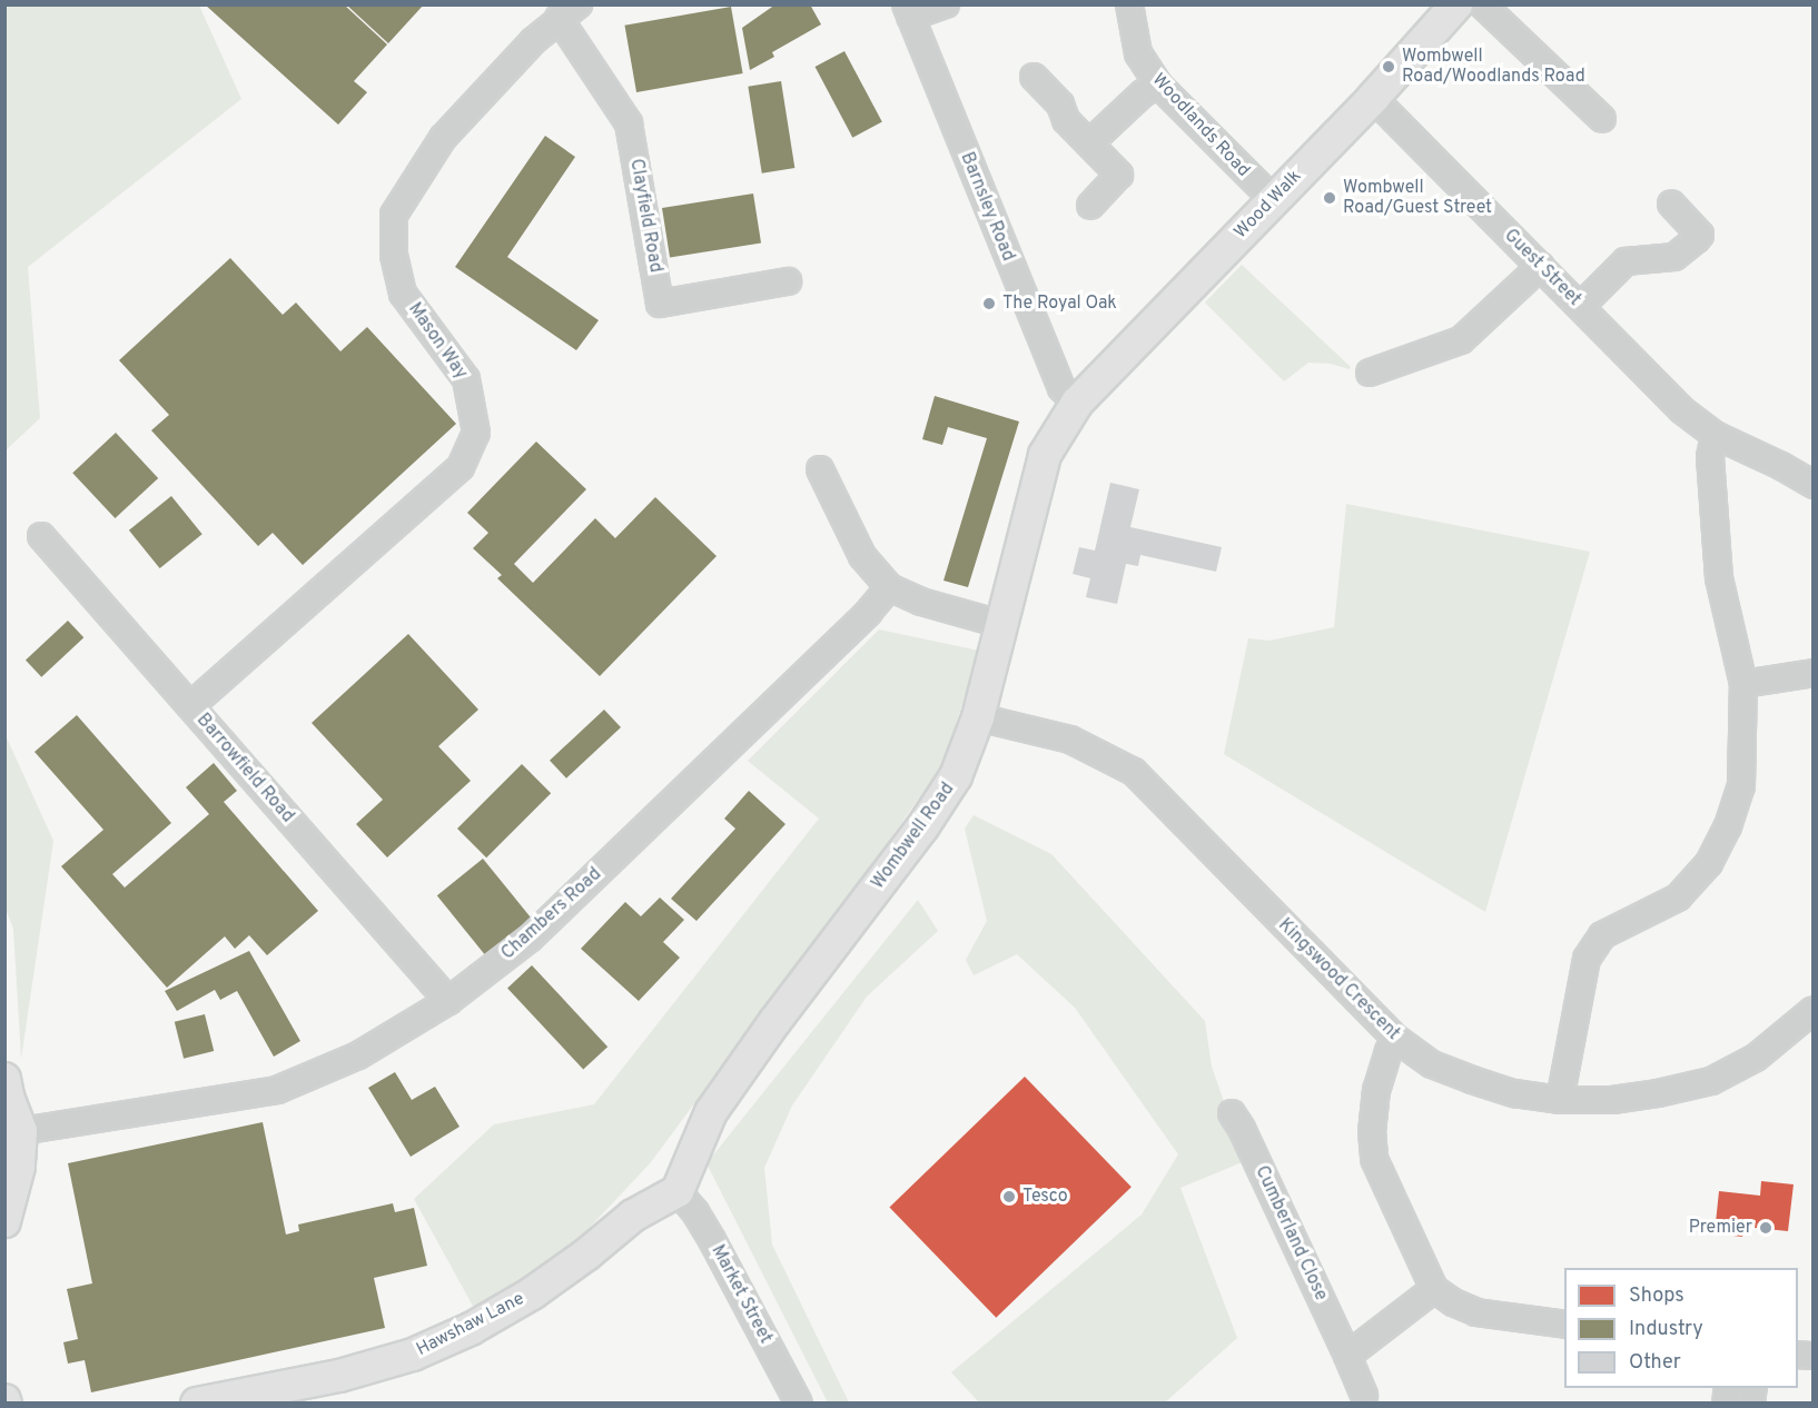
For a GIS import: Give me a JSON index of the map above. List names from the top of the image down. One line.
{"streets":{"main road":["Wood Walk","Wombwell Road","Hawshaw Lane"],"street":["Woodlands Road","Barnsley Road","Clayfield Road","Guest Street","Mason Way","Barrowfield Road","Chambers Road","Kingswood Crescent","Cumberland Close","Market Street"]},"crossings":[["Woodlands Road","Wood Walk"],["Wood Walk","Barnsley Road"],["Wood Walk","Guest Street"],["Wood Walk","Wombwell Road"],["Barnsley Road","Wombwell Road"],["Clayfield Road","Mason Way"],["Mason Way","Barrowfield Road"],["Barrowfield Road","Chambers Road"],["Wombwell Road","Kingswood Crescent"],["Wombwell Road","Market Street"],["Wombwell Road","Hawshaw Lane"],["Market Street","Hawshaw Lane"]],"places":["Wombwell Road/Woodlands Road","Wombwell Road/Guest Street","The Royal Oak","Tesco","Premier"],"legend":["Shops","Industry","Other"]}
